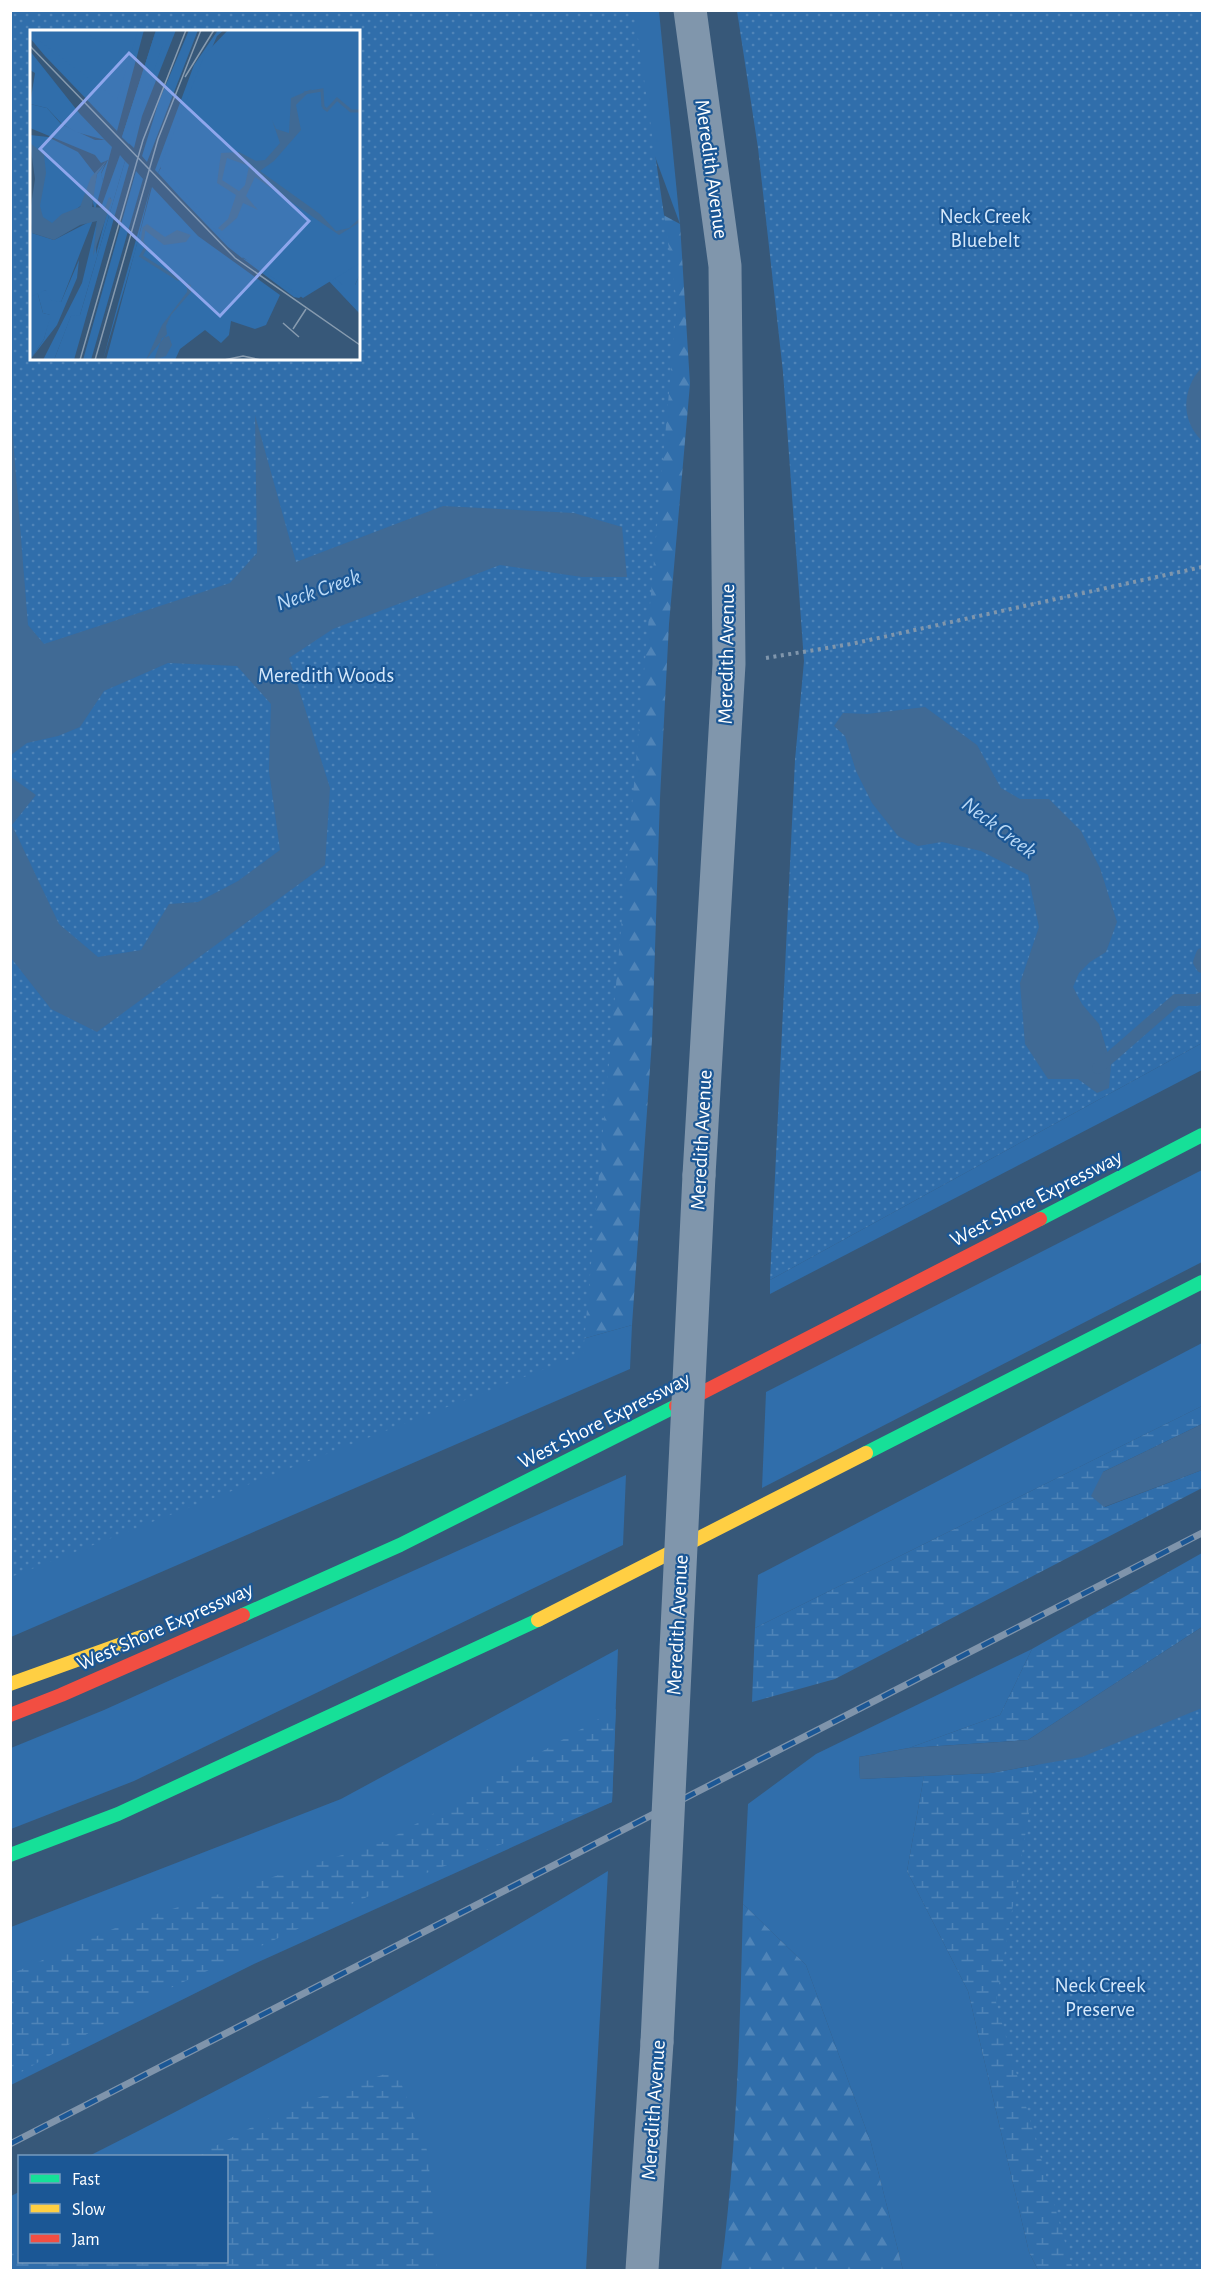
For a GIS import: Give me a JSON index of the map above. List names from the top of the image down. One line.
{"streets":{"highway":["West Shore Expressway"],"street":["Meredith Avenue"]},"water":["Neck Creek"],"parks":["Neck Creek Bluebelt","Meredith Woods","Neck Creek Preserve"],"legend":["Fast","Slow","Jam"]}
